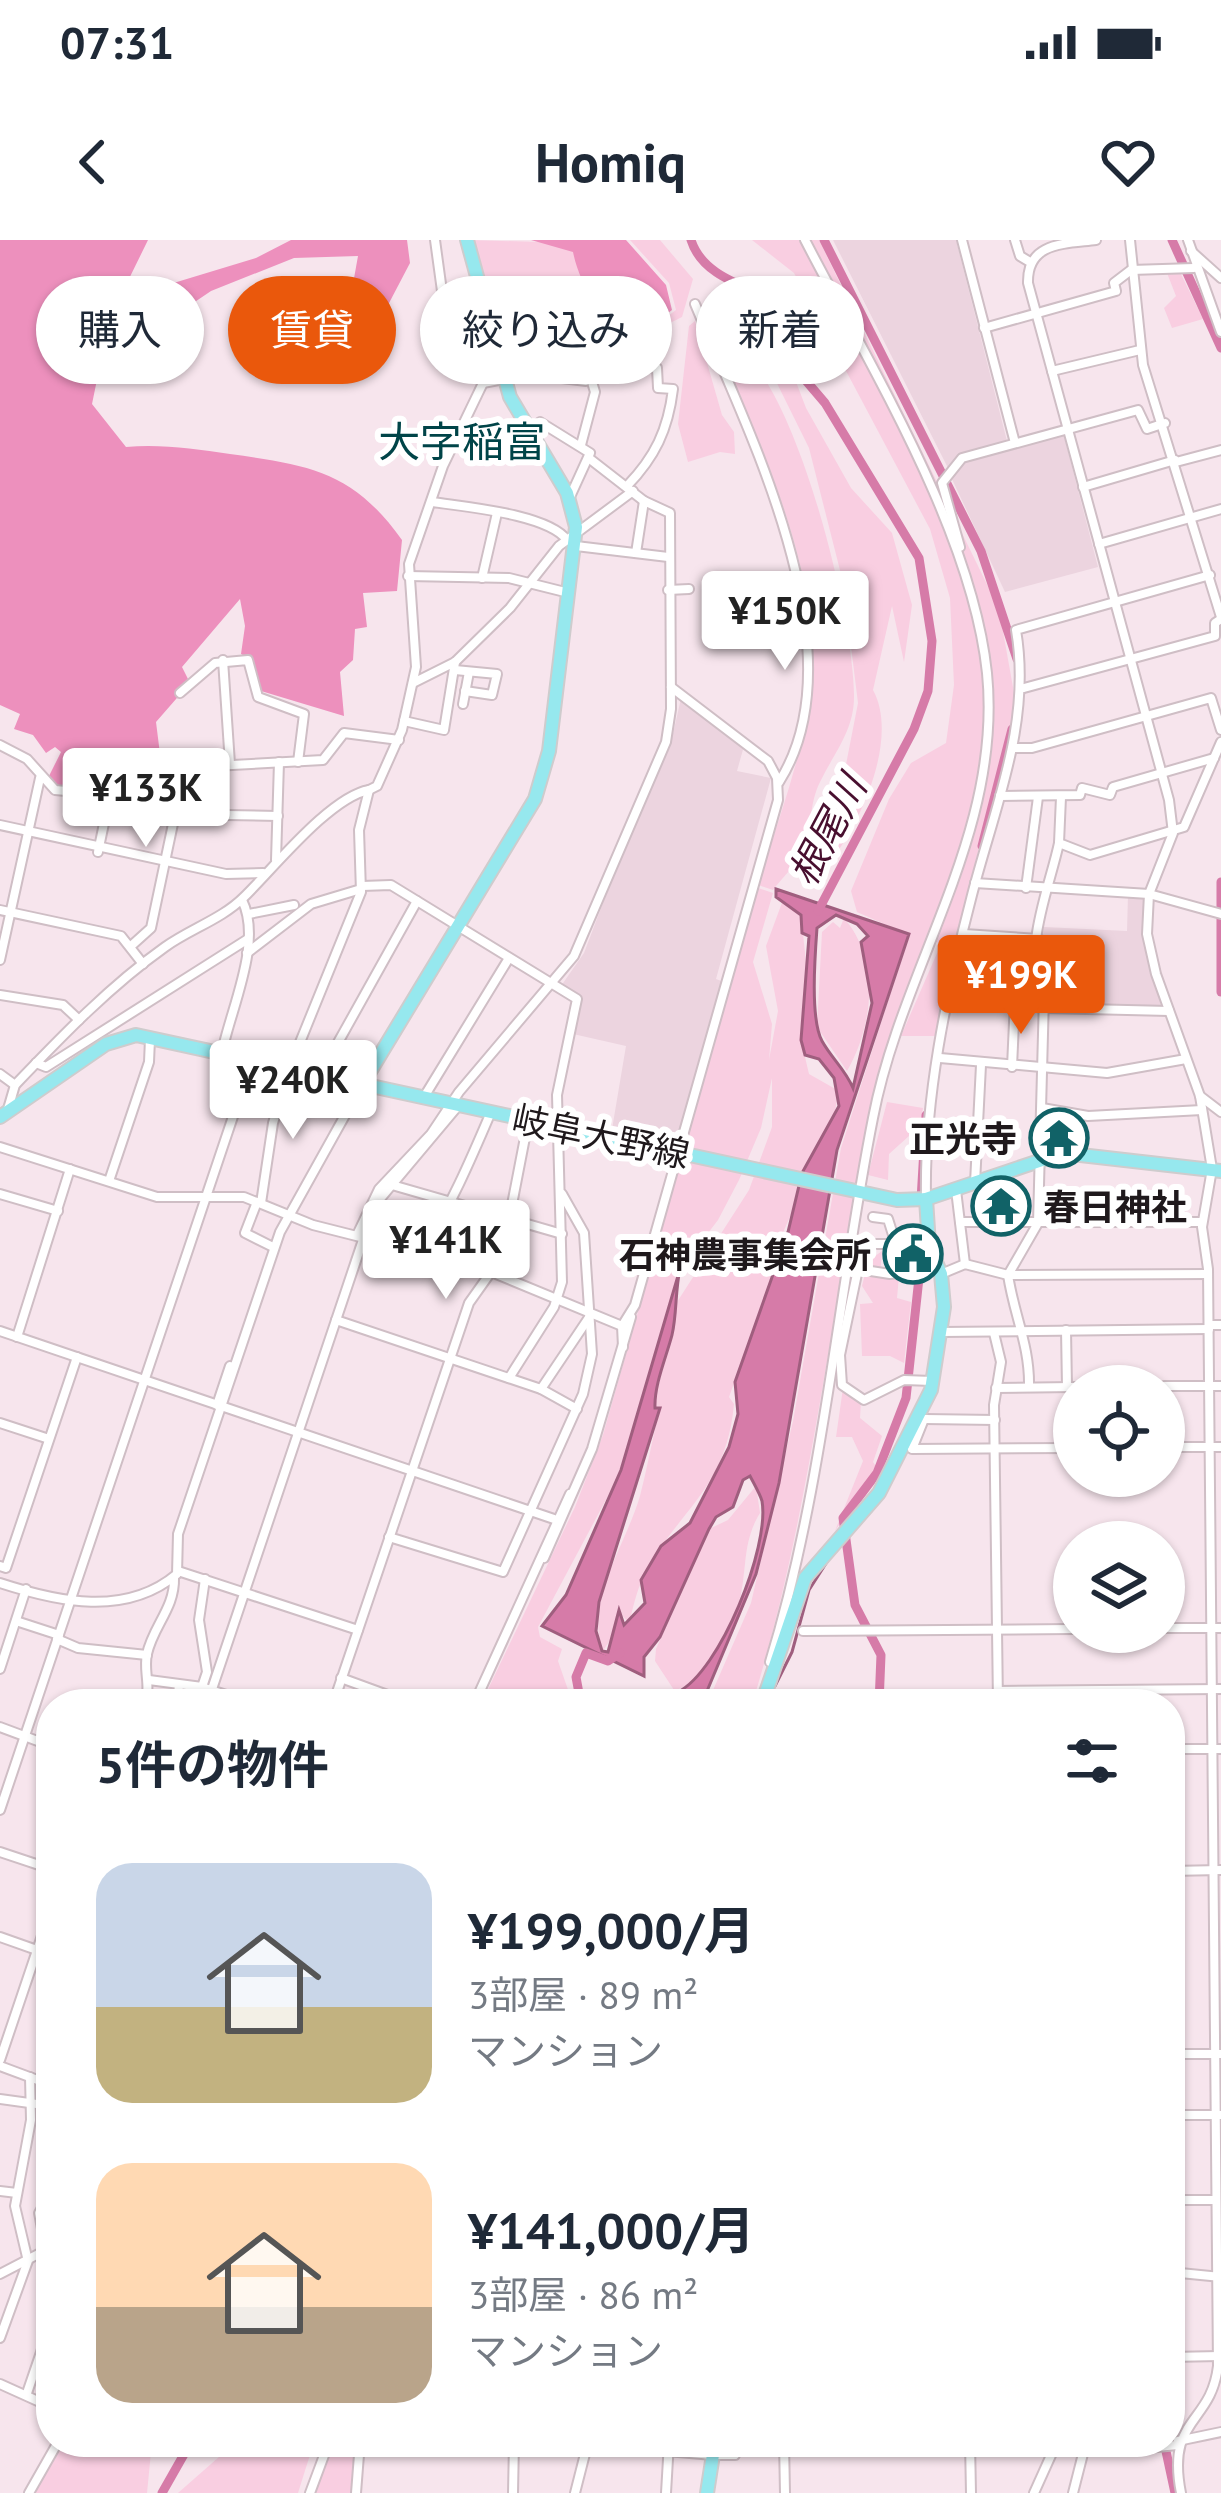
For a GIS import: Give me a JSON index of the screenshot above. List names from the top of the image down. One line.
{"streets":{"main road":["岐阜大野線"]},"districts":["大字稲富"],"water":["根尾川"],"places":{"temple":["正光寺","春日神社"],"public building":["石神農事集会所"]},"page":{"status":"07:31","header":"Homiq","chip":["購入","賃貸","絞り込み","新着"],"price":["¥150K","¥133K","¥199K","¥240K","¥141K"],"heading":"5件の物件","list":[{"name":"¥199,000/月","note":"3部屋 · 89 m² · マンション"},{"name":"¥141,000/月","note":"3部屋 · 86 m² · マンション"}]}}
